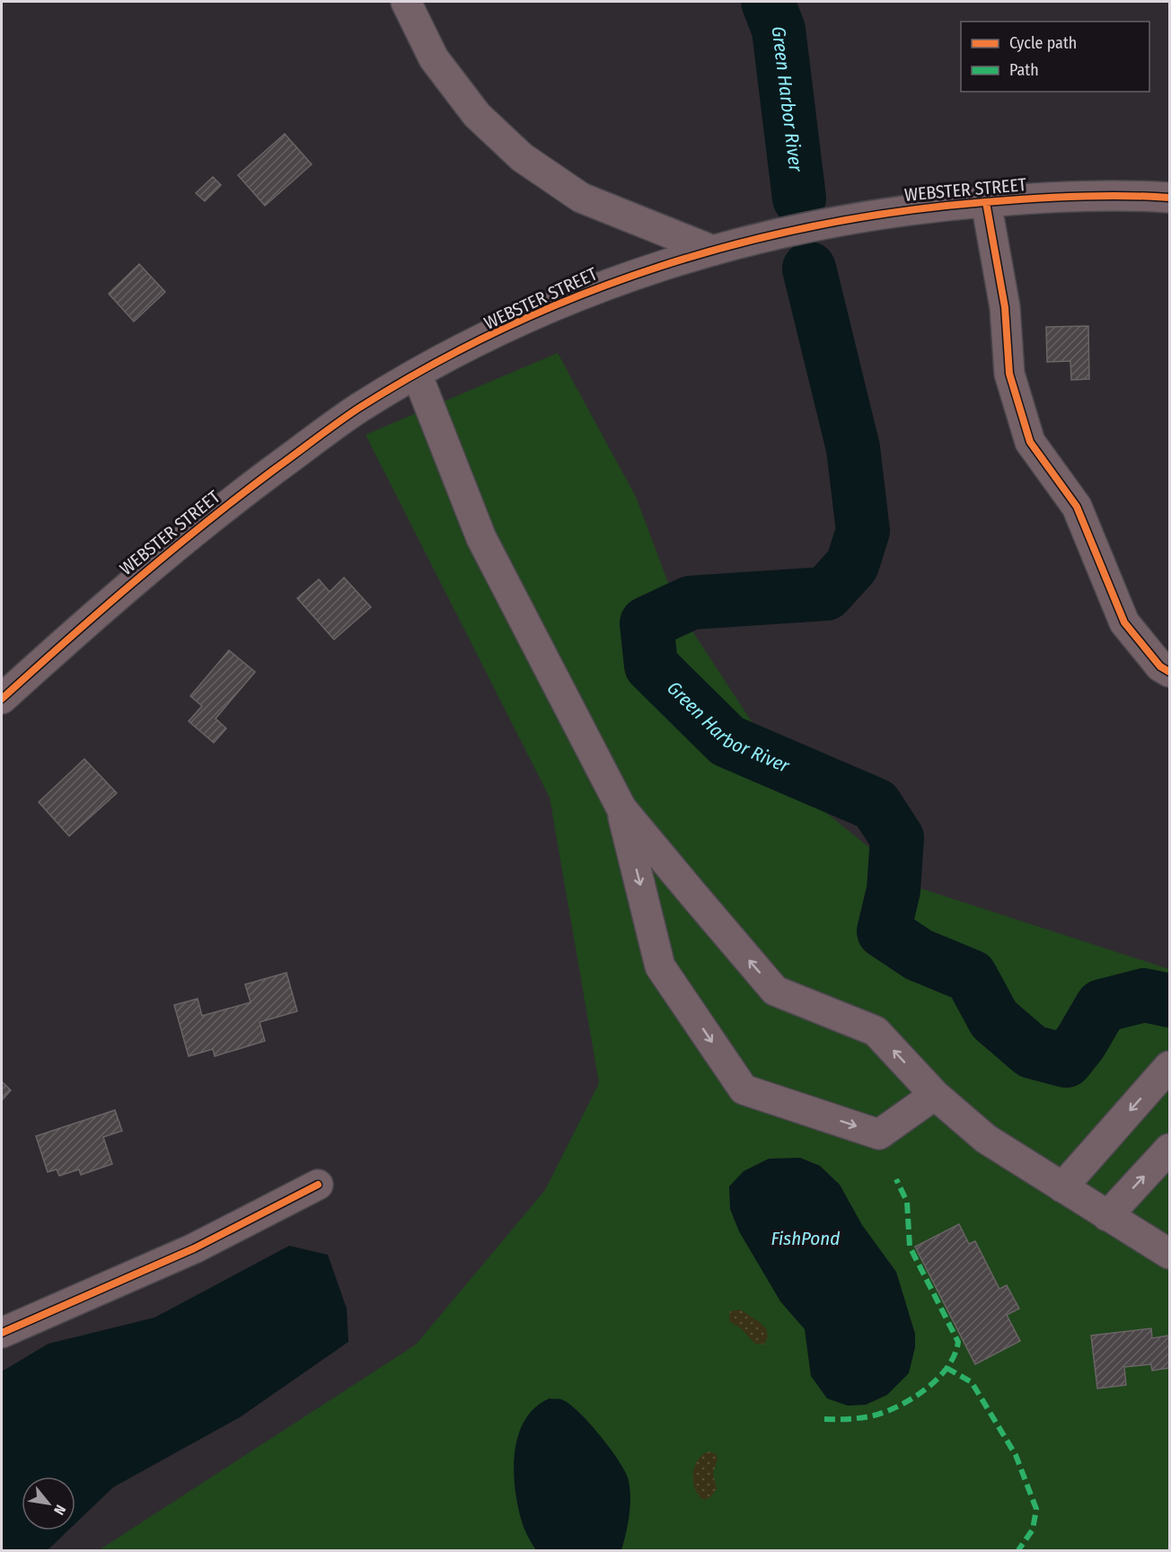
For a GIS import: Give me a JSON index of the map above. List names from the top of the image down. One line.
{"streets":{"street":["WEBSTER STREET"]},"water":["Green Harbor River","FishPond"],"legend":["Cycle path","Path"],"north":"bottom right"}
